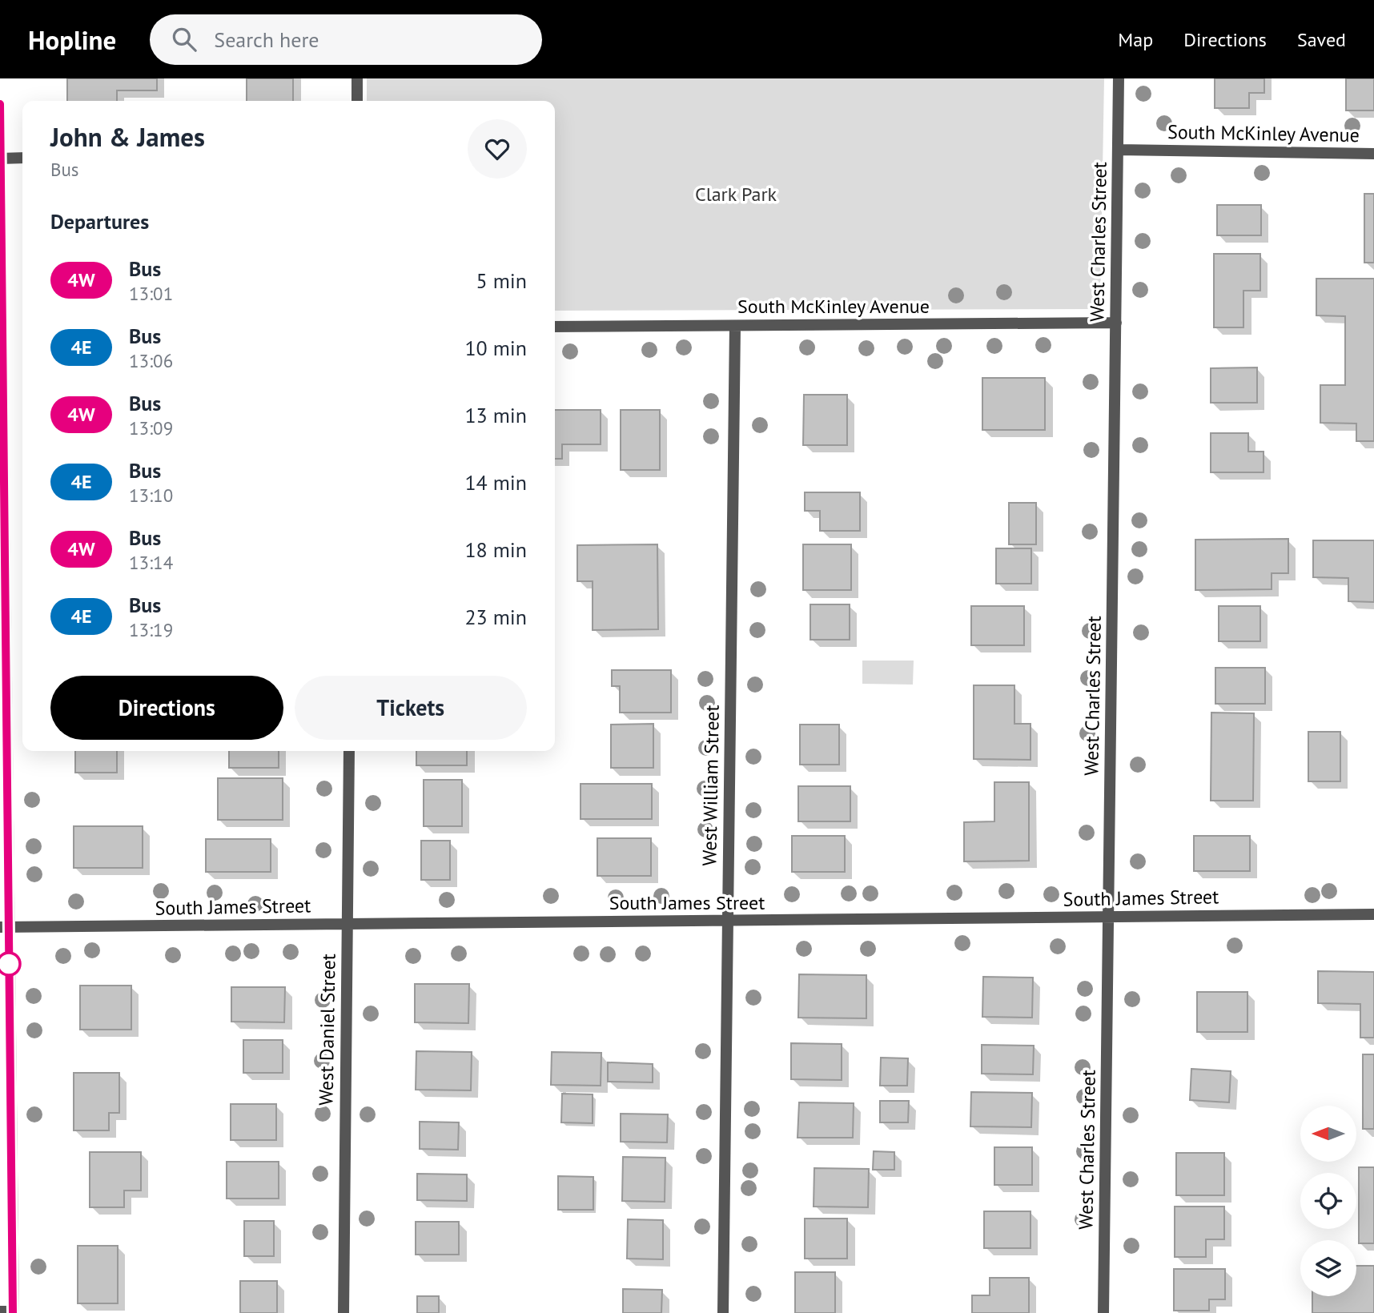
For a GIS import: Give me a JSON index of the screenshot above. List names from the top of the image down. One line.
{"streets":{"street":["South McKinley Avenue","West Charles Street","West William Street","South James Street","West Daniel Street"]},"crossings":[["South McKinley Avenue","West Charles Street"],["South McKinley Avenue","West William Street"],["West Charles Street","South James Street"],["West William Street","South James Street"],["South James Street","West Daniel Street"]],"parks":["Clark Park"],"lines":["bus line 4W"],"north":"left","page":{"header":"Hopline","search":"Search here","nav":["Map","Directions","Saved"],"heading":[["John & James","Bus"],"Departures"],"list":[{"mark":"4W","name":"Bus","note":"13:01","value":"5 min"},{"mark":"4E","name":"Bus","note":"13:06","value":"10 min"},{"mark":"4W","name":"Bus","note":"13:09","value":"13 min"},{"mark":"4E","name":"Bus","note":"13:10","value":"14 min"},{"mark":"4W","name":"Bus","note":"13:14","value":"18 min"},{"mark":"4E","name":"Bus","note":"13:19","value":"23 min"}],"buttons":["Directions","Tickets"]}}
